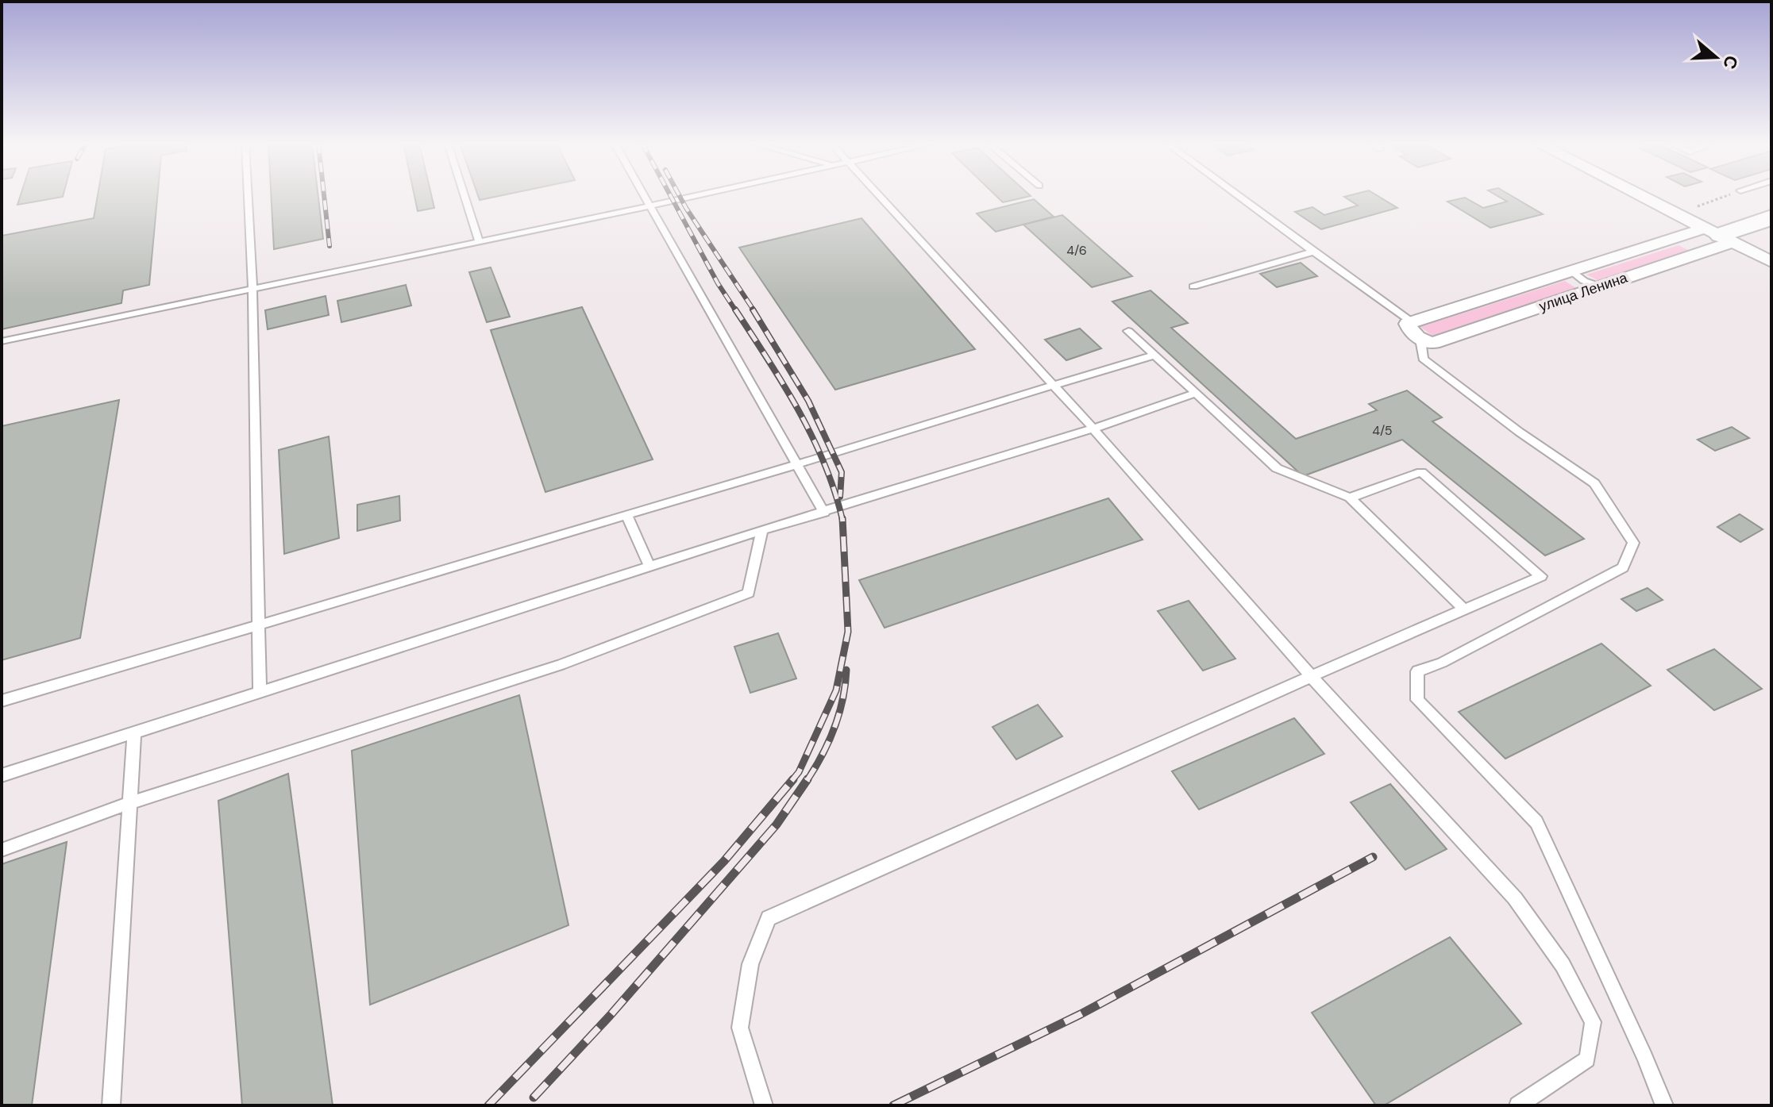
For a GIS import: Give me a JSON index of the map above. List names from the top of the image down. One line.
{"streets":{"street":["улица Ленина"]},"house_numbers":["4/6","4/5"],"north":"right"}
